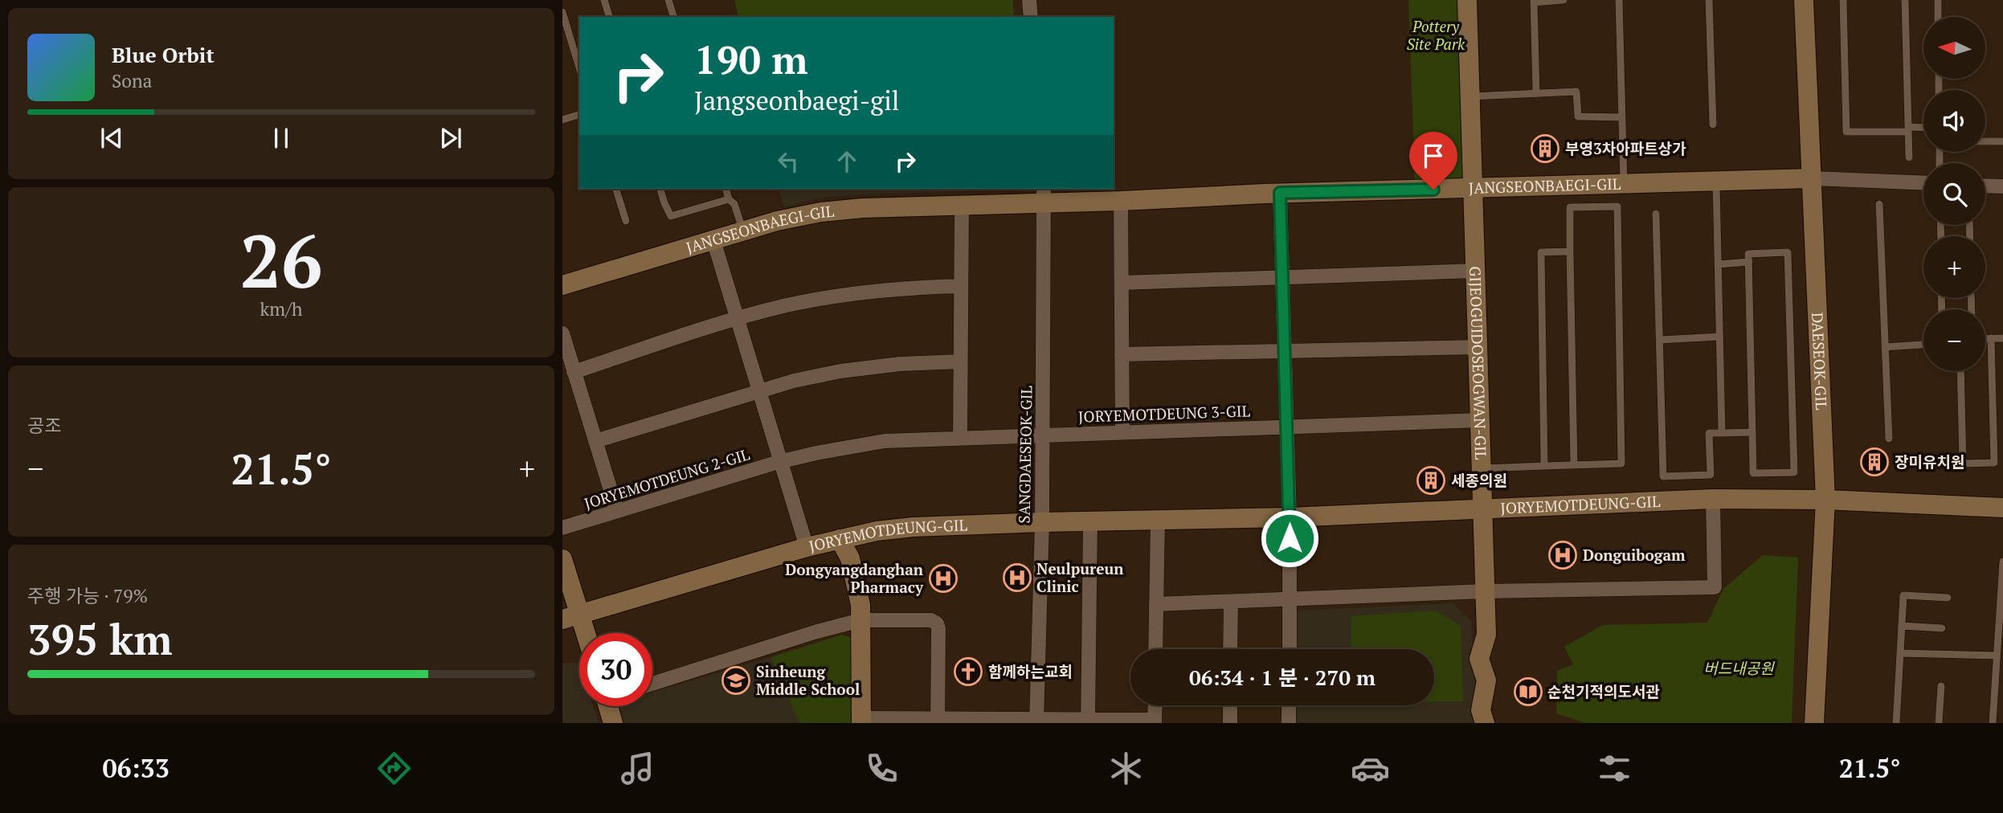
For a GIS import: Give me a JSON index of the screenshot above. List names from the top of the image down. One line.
{"streets":{"street":["JANGSEONBAEGI-GIL","DAESEOK-GIL","GIJEOGUIDOSEOGWAN-GIL","JORYEMOTDEUNG 3-GIL","SANGDAESEOK-GIL","JORYEMOTDEUNG 2-GIL","JORYEMOTDEUNG-GIL"]},"crossings":[["JANGSEONBAEGI-GIL","DAESEOK-GIL"],["JANGSEONBAEGI-GIL","GIJEOGUIDOSEOGWAN-GIL"],["JANGSEONBAEGI-GIL","SANGDAESEOK-GIL"],["DAESEOK-GIL","JORYEMOTDEUNG-GIL"],["GIJEOGUIDOSEOGWAN-GIL","JORYEMOTDEUNG 3-GIL"],["GIJEOGUIDOSEOGWAN-GIL","JORYEMOTDEUNG-GIL"],["JORYEMOTDEUNG 3-GIL","SANGDAESEOK-GIL"],["JORYEMOTDEUNG 3-GIL","JORYEMOTDEUNG 2-GIL"],["SANGDAESEOK-GIL","JORYEMOTDEUNG 2-GIL"],["SANGDAESEOK-GIL","JORYEMOTDEUNG-GIL"]],"parks":["Pottery Site Park","버드내공원"],"places":{"building":["부영3차아파트상가","장미유치원","세종의원"],"hospital":["Donguibogam","Neulpureun Clinic","Dongyangdanghan Pharmacy"],"church":["함께하는교회"],"school or university":["Sinheung Middle School"],"library":["순천기적의도서관"]},"north":"left","page":{"map_buttons":["+","−"],"turn":["190 m","Jangseonbaegi-gil"],"song":["Blue Orbit","Sona"],"tile":[["26","km/h"],"공조",["주행 가능 · 79%","395 km"]],"heat":["−","21.5°","+"],"limit":"30","trip":"06:34 · 1 분 · 270 m","tabs":["06:33","21.5°"]}}
